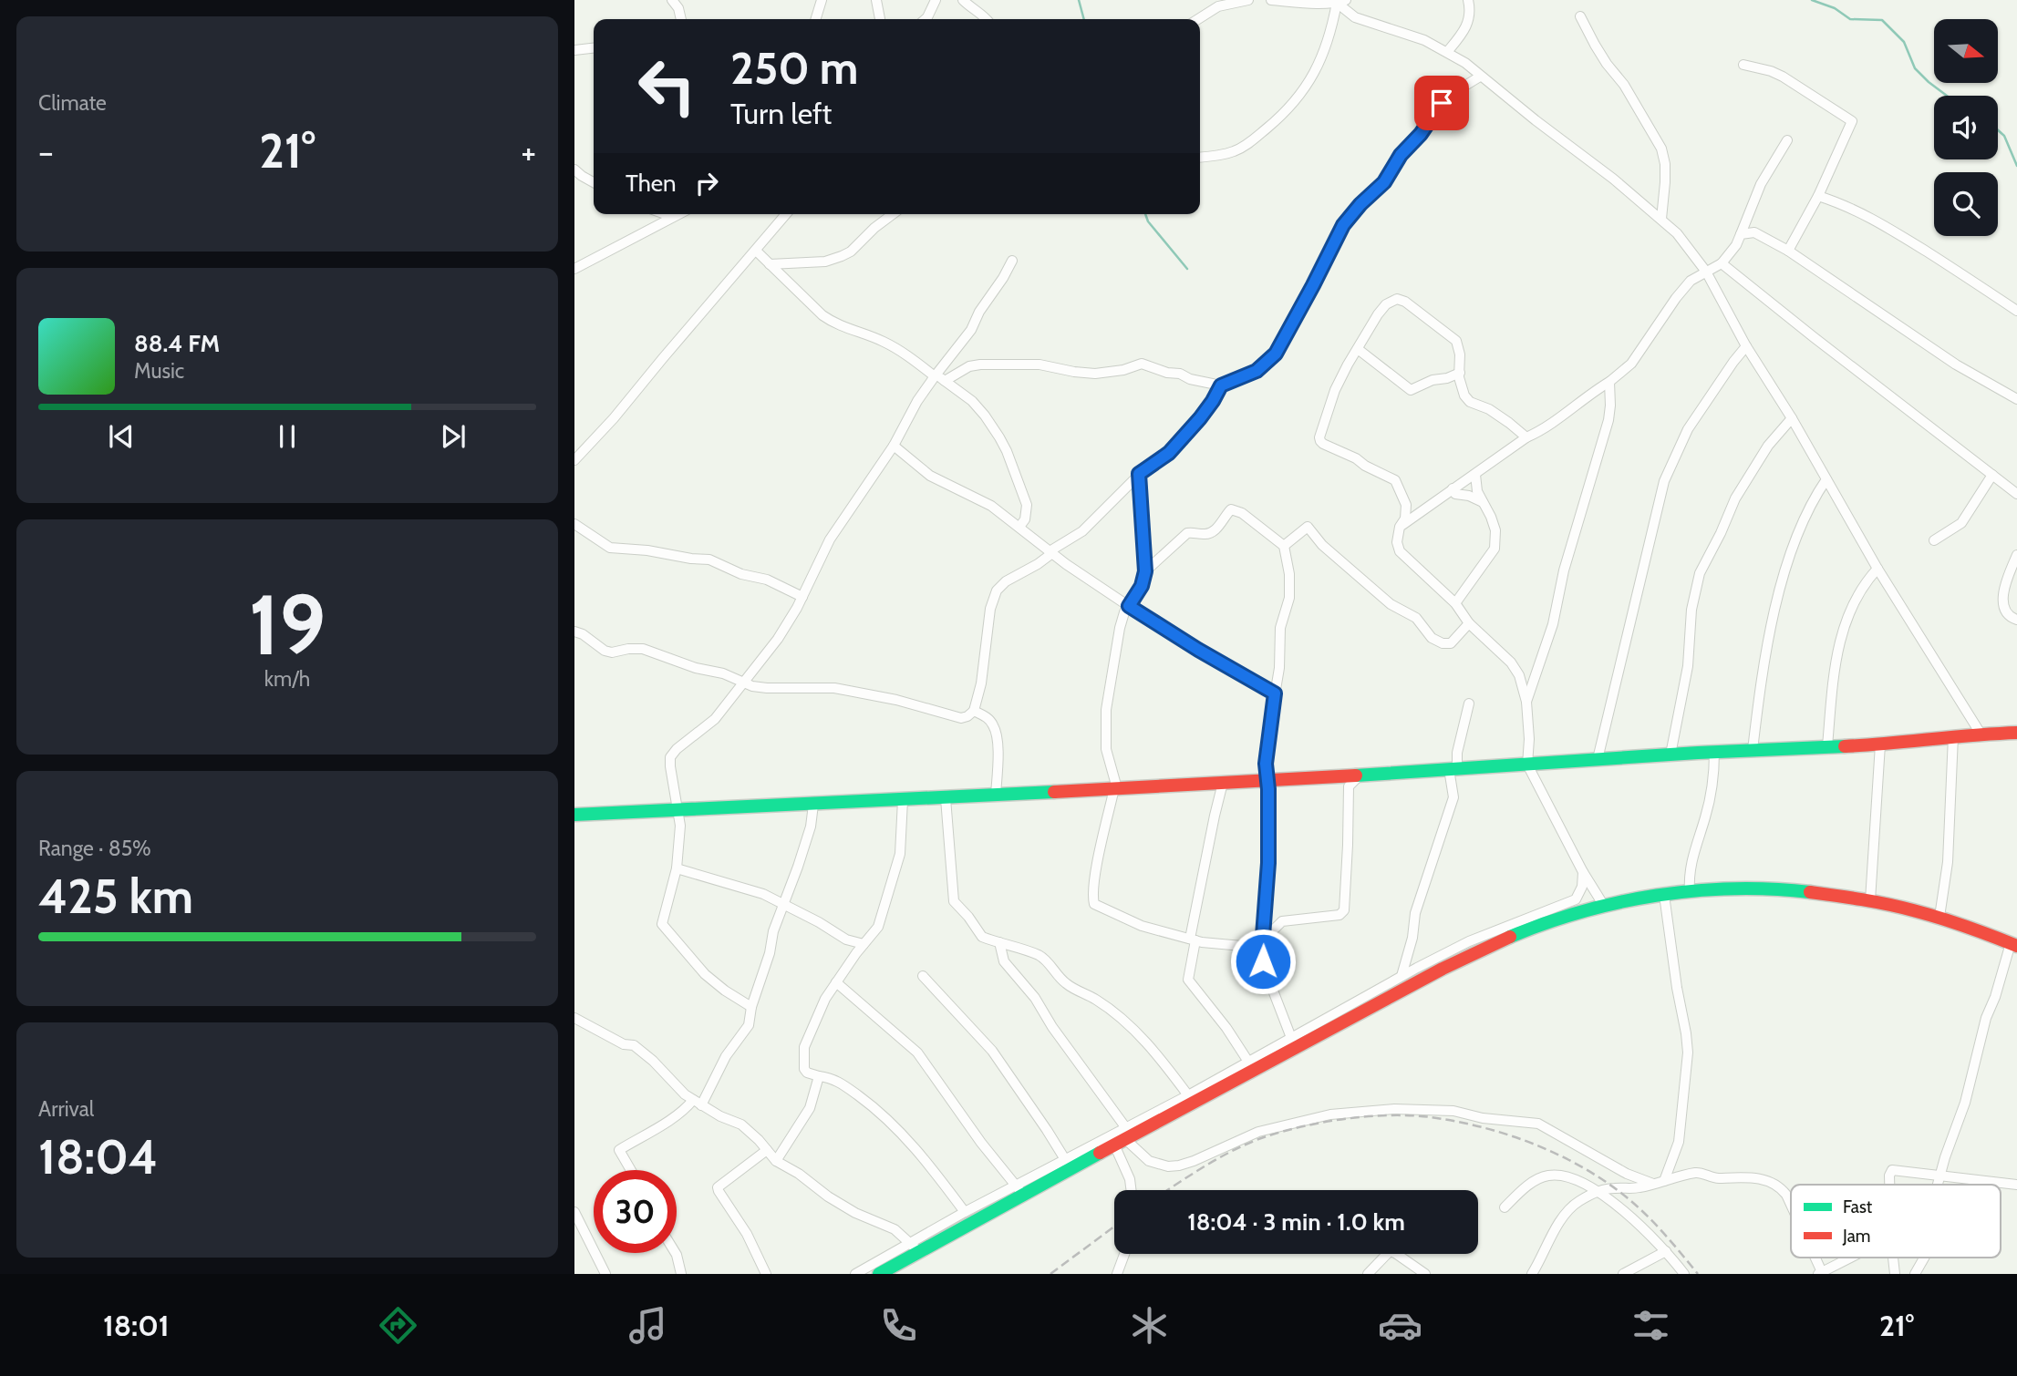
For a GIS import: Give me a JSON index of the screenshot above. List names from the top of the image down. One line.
{"legend":["Fast","Jam"],"north":"right","page":{"tile":["Climate",["19","km/h"],["Range · 85%","425 km"],["Arrival","18:04"]],"turn":["250 m","Turn left"],"heat":["−","21°","+"],"then":"Then","song":["88.4 FM","Music"],"limit":"30","trip":"18:04 · 3 min · 1.0 km","tabs":["18:01","21°"]}}
